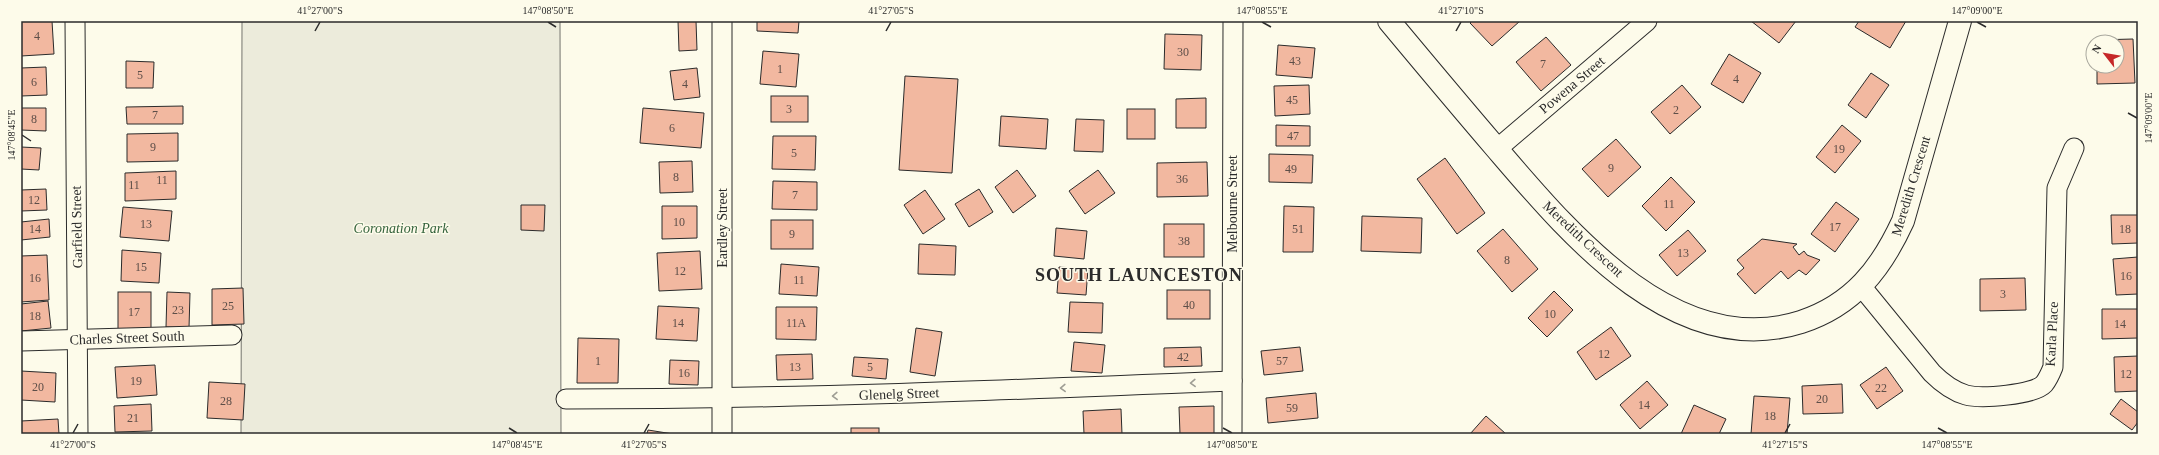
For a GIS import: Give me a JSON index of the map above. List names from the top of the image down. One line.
{"streets":{"street":["Powena Street","Meredith Crescent","Melbourne Street","Garfield Street","Eardley Street","Karla Place","Charles Street South","Glenelg Street"]},"crossings":[["Powena Street","Meredith Crescent"],["Meredith Crescent","Karla Place"],["Melbourne Street","Glenelg Street"],["Garfield Street","Charles Street South"],["Eardley Street","Glenelg Street"]],"one_way":["Glenelg Street"],"districts":["SOUTH LAUNCESTON"],"parks":["Coronation Park"],"house_numbers":["4","30","43","7","1","5","4","6","4","45","3","2","7","8","6","47","9","19","5","9","49","8","36","11","11","7","12","11","10","13","17","14","51","18","9","38","13","8","15","12","16","16","11","3","40","25","23","17","10","18","14","11A","14","12","42","1","57","13","5","16","12","19","20","22","20","28","14","59","18","21"],"north":"top left","coordinates":["41°27'00\"S","147°08'50\"E","41°27'05\"S","147°08'55\"E","41°27'10\"S","147°09'00\"E","147°08'45\"E","41°27'15\"S"]}
